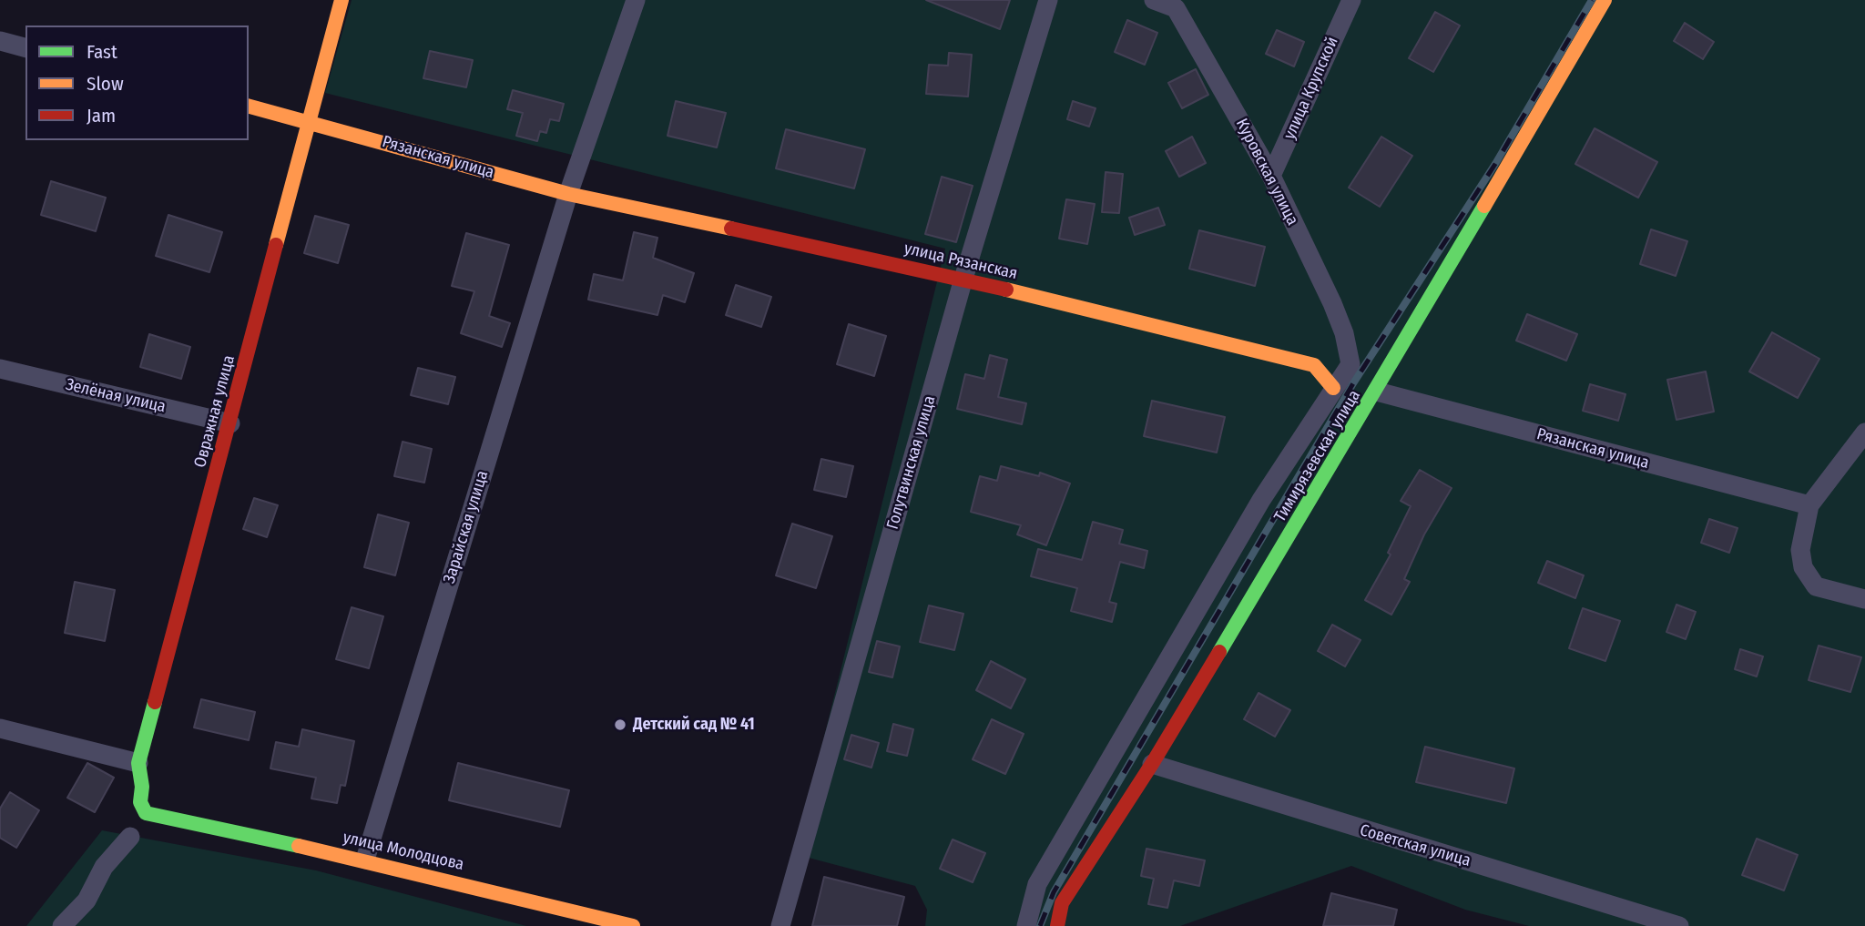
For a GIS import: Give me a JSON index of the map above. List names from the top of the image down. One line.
{"streets":{"street":["улица Крупской","Рязанская улица","Куровская улица","улица Рязанская","Зелёная улица","Овражная улица","Тимирязевская улица","Голутвинская улица","Зарайская улица","Советская улица","улица Молодцова"]},"crossings":[["улица Крупской","Куровская улица"],["Рязанская улица","улица Рязанская"],["Рязанская улица","Овражная улица"],["Рязанская улица","Тимирязевская улица"],["Рязанская улица","Зарайская улица"],["Куровская улица","улица Рязанская"],["улица Рязанская","Голутвинская улица"],["улица Рязанская","Зарайская улица"],["Зелёная улица","Овражная улица"],["Овражная улица","улица Молодцова"],["Тимирязевская улица","Советская улица"],["Зарайская улица","улица Молодцова"]],"places":["Детский сад № 41"],"legend":["Fast","Slow","Jam"]}
